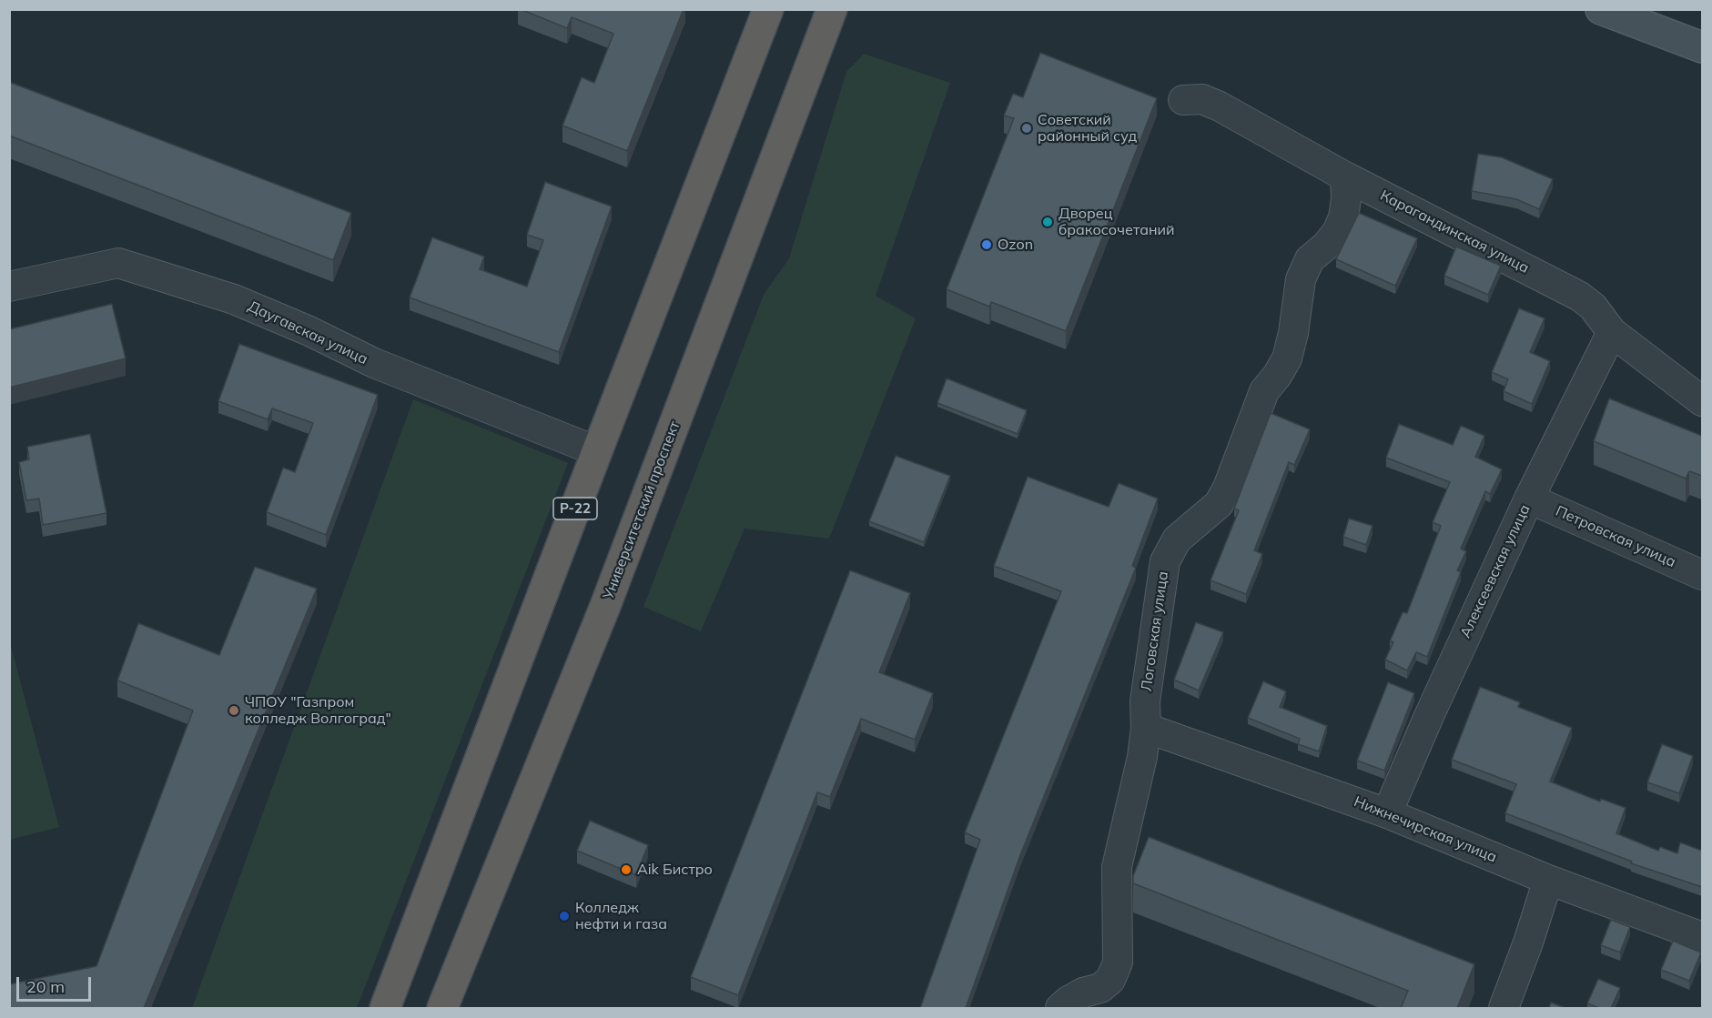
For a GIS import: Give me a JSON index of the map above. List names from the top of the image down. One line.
{"streets":{"highway":["Р-22","Университетский проспект"],"street":["Карагандинская улица","Даугавская улица","Петровская улица","Алексеевская улица","Логовская улица","Нижнечирская улица"]},"crossings":[["Карагандинская улица","Алексеевская улица"],["Карагандинская улица","Логовская улица"],["Даугавская улица","Р-22"],["Петровская улица","Алексеевская улица"],["Алексеевская улица","Нижнечирская улица"],["Логовская улица","Нижнечирская улица"]],"places":["Советский районный суд","Дворец бракосочетаний","Ozon","ЧПОУ \"Газпром колледж Волгоград\"","Aik Бистро","Колледж нефти и газа"],"scale_bar":"20 m"}
